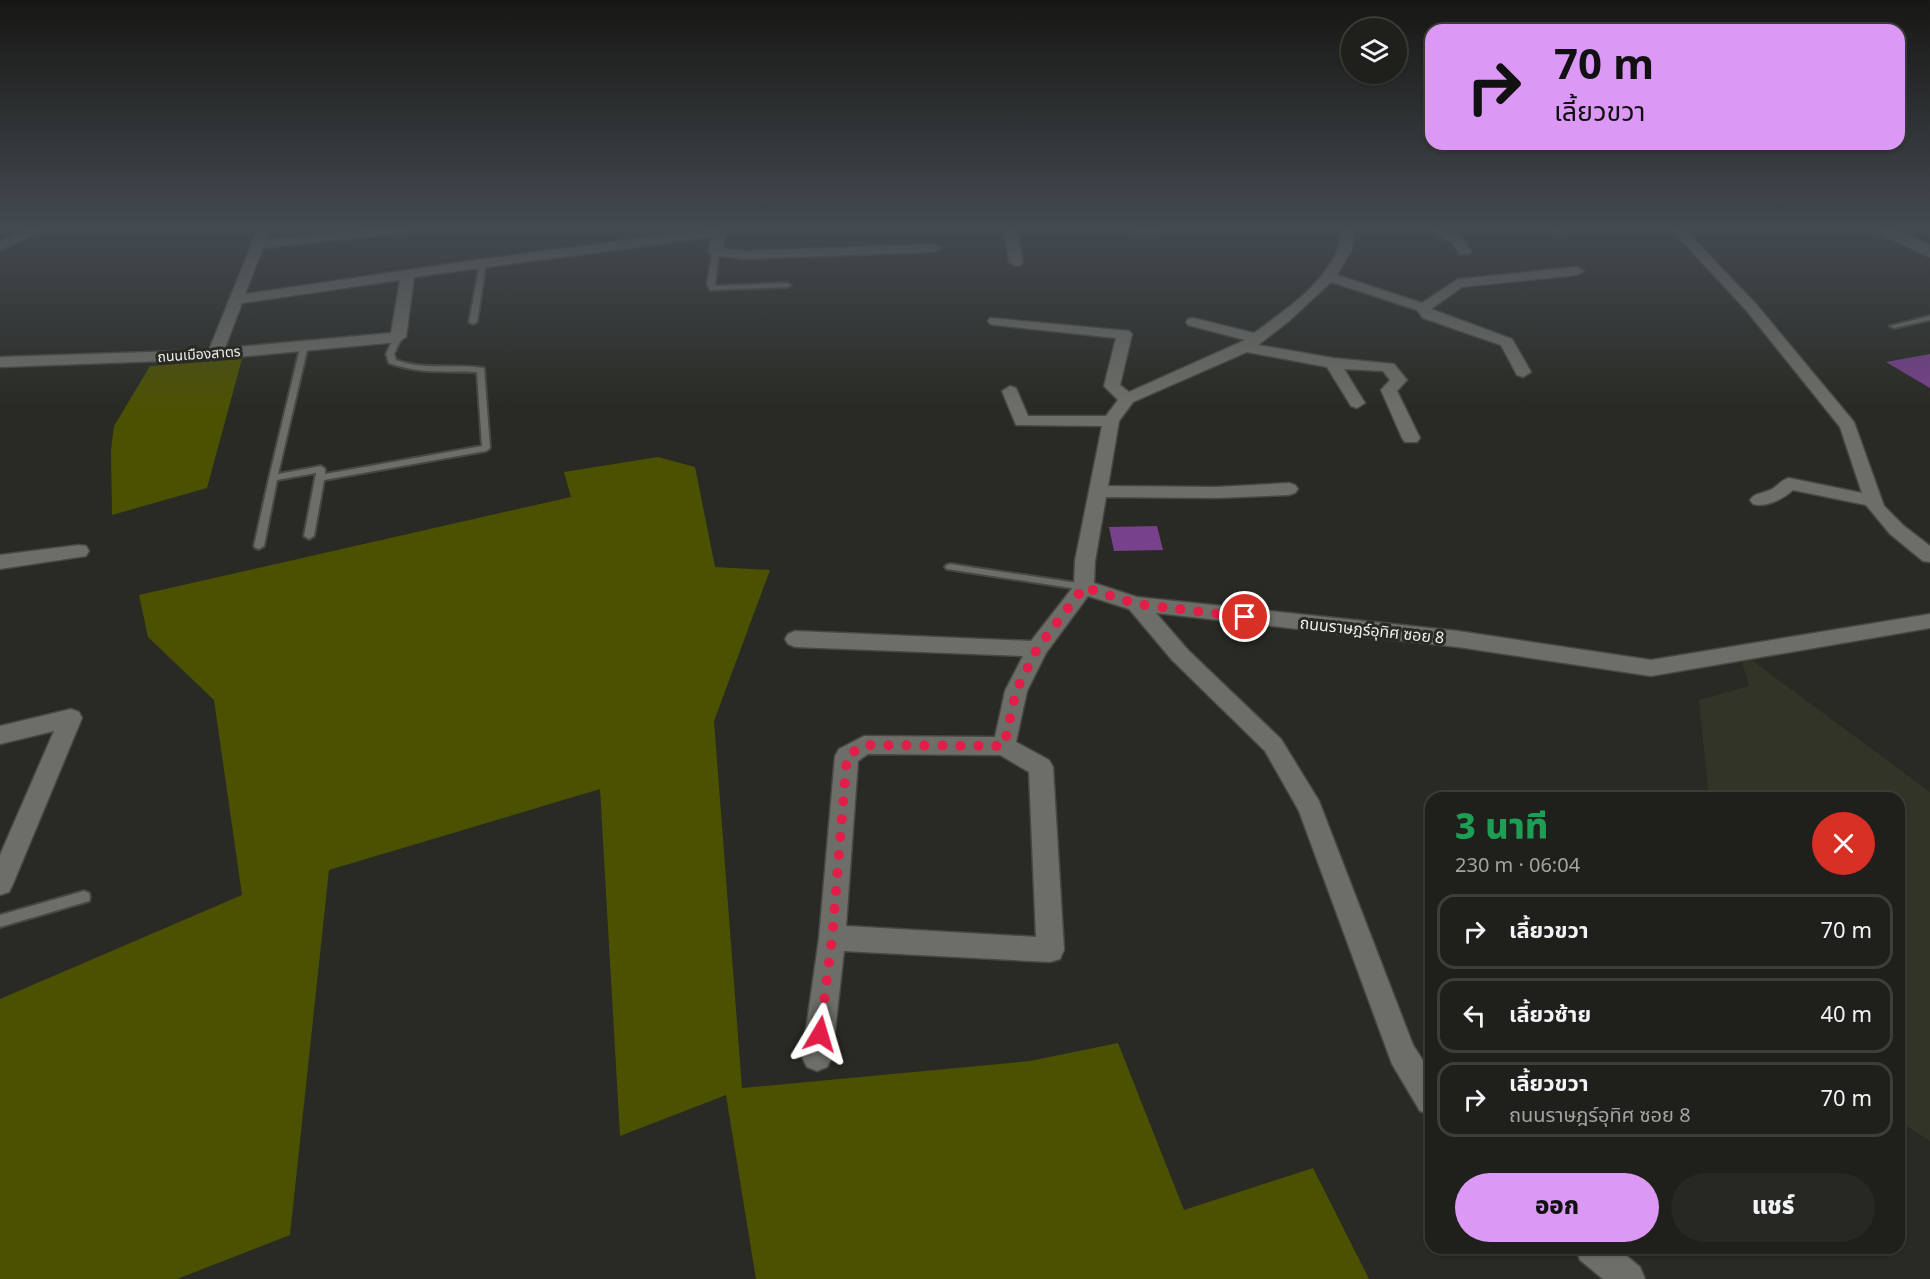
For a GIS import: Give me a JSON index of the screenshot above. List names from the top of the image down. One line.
{"streets":{"street":["ถนนเมืองสาตร","ถนนราษฎร์อุทิศ ซอย 8"]},"page":{"turn":["70 m","เลี้ยวขวา"],"heading":["3 นาที","230 m · 06:04"],"list":[{"name":"เลี้ยวขวา","value":"70 m"},{"name":"เลี้ยวซ้าย","value":"40 m"},{"name":"เลี้ยวขวา","note":"ถนนราษฎร์อุทิศ ซอย 8","value":"70 m"}],"buttons":["ออก","แชร์"]}}
